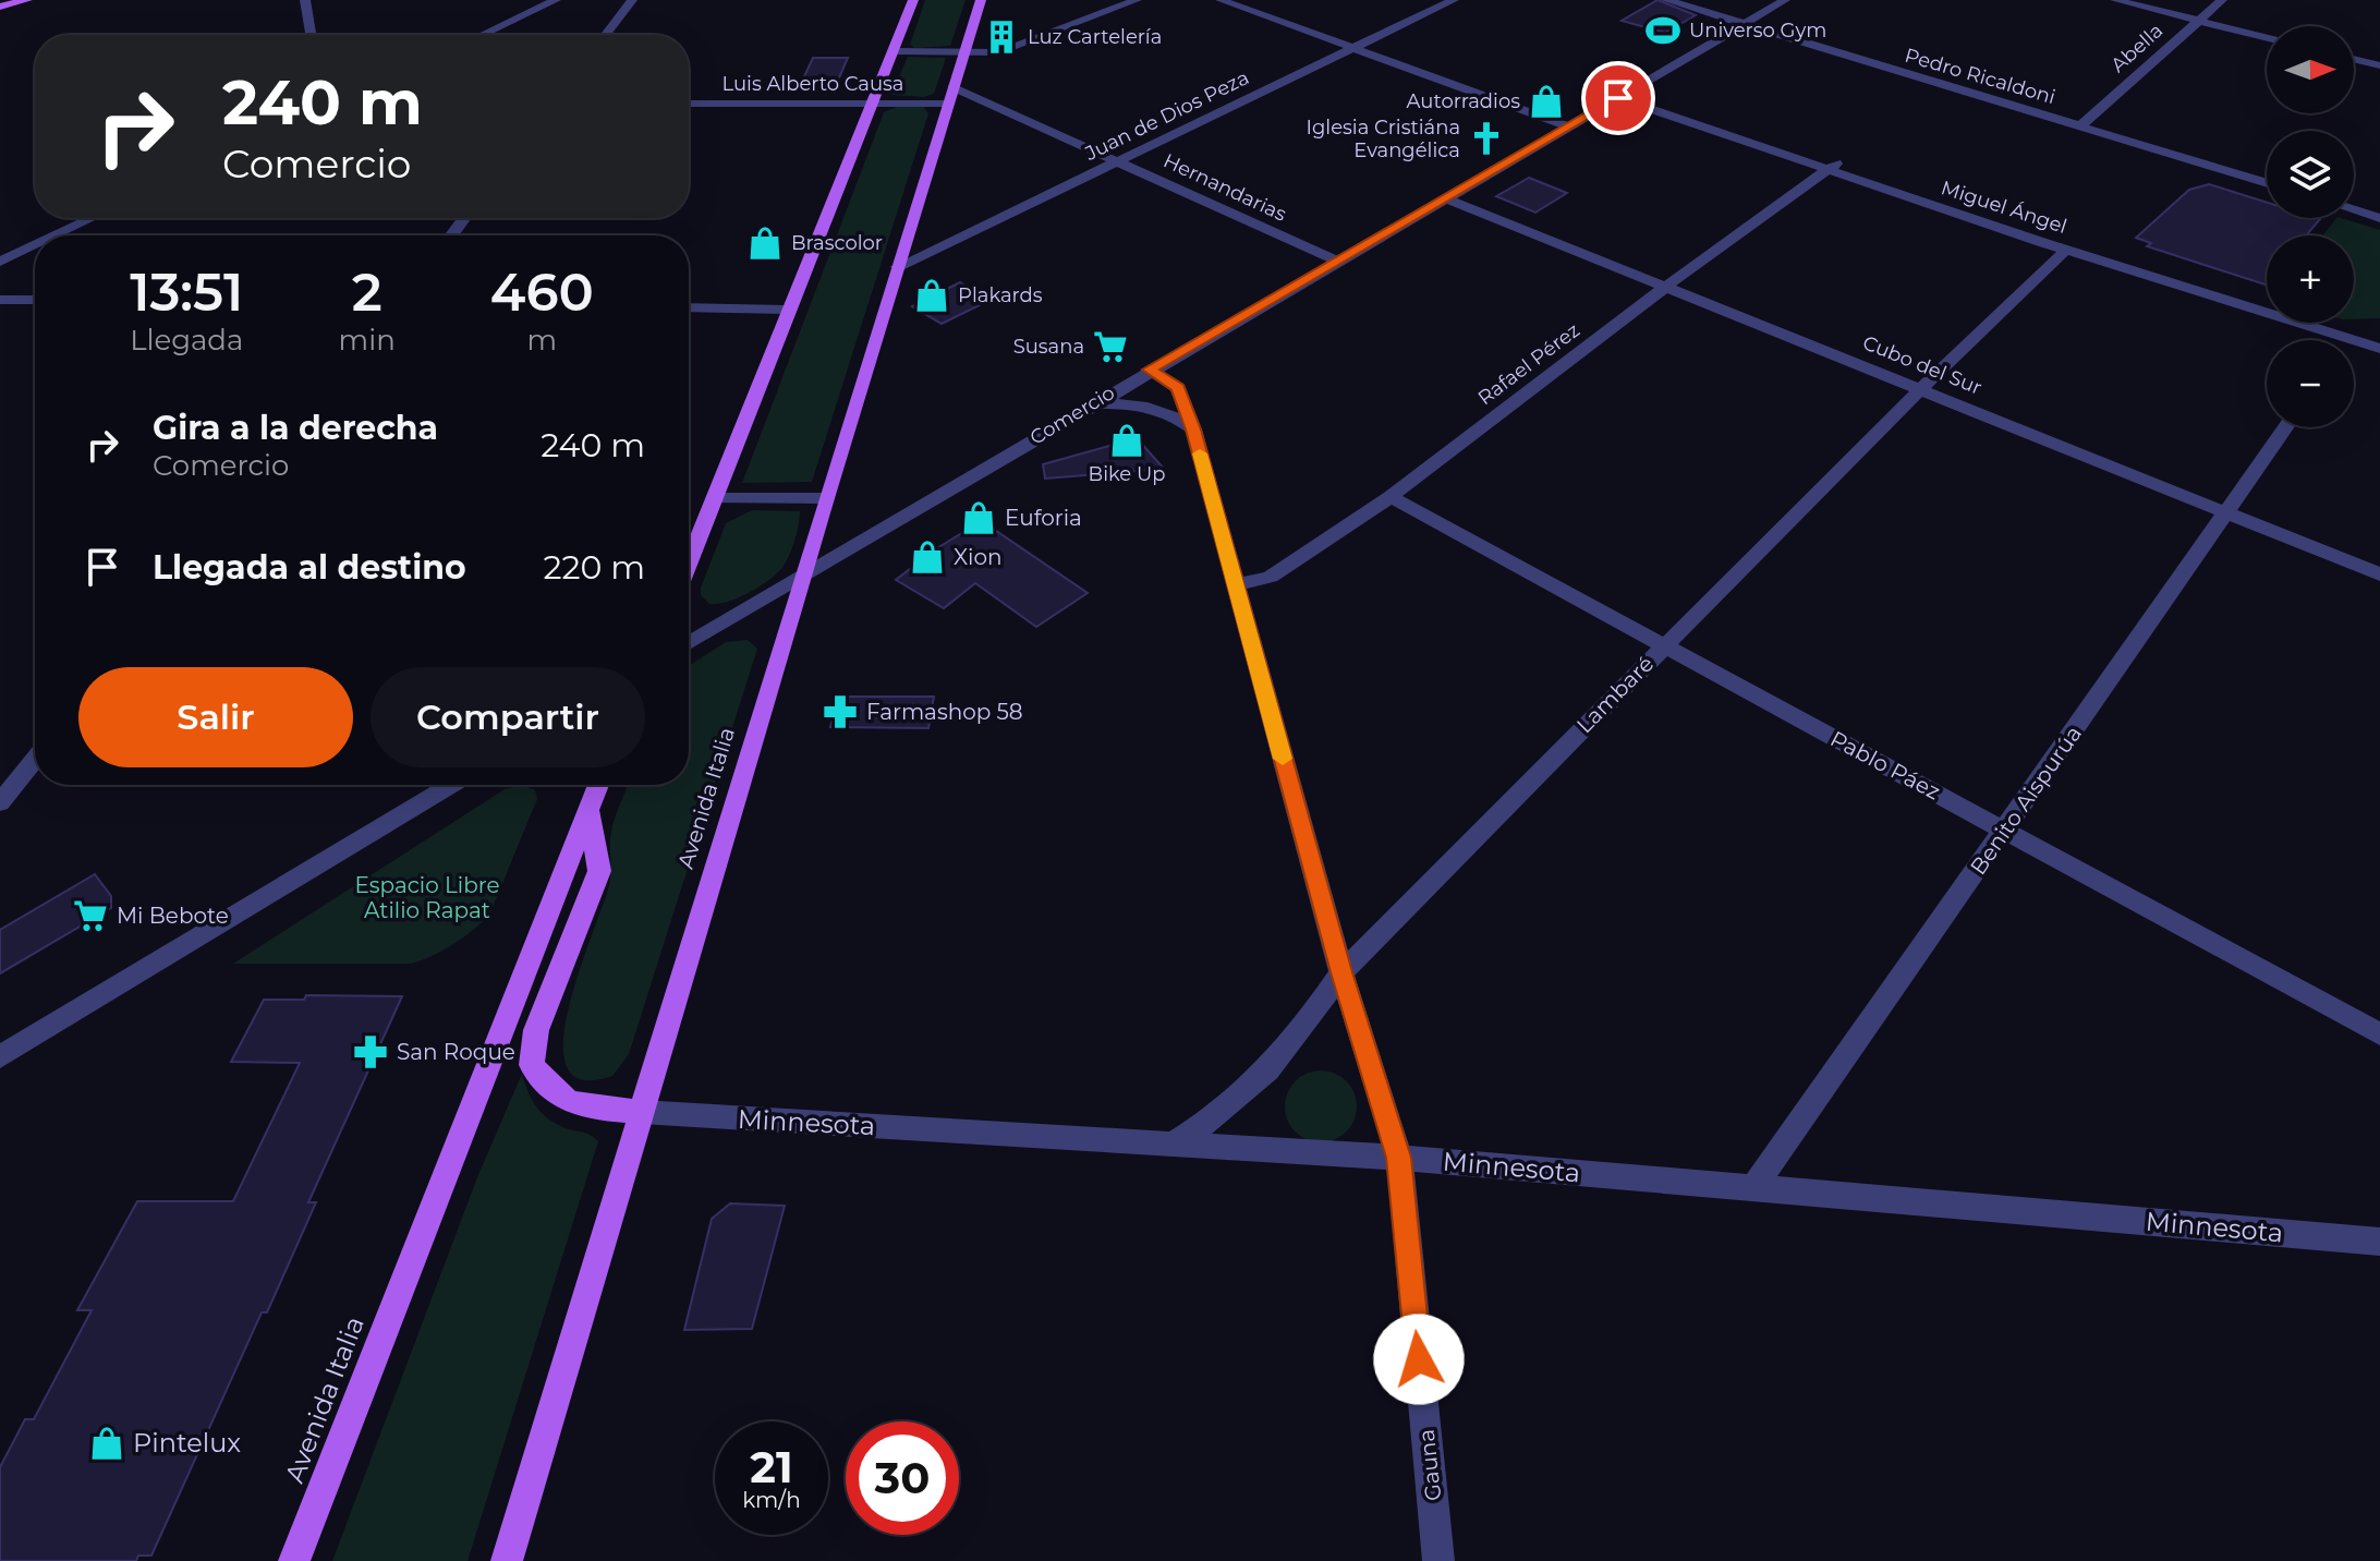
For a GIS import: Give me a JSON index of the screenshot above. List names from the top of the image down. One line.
{"streets":{"main road":["Avenida Italia"],"street":["Abella","Pedro Ricaldoni","Luis Alberto Causa","Juan de Dios Peza","Hernandarias","Miguel Ángel","Rafael Pérez","Cubo del Sur","Comercio","Lambaré","Pablo Páez","Benito Aispurúa","Minnesota","Gauna"]},"crossings":[["Abella","Pedro Ricaldoni"],["Pedro Ricaldoni","Comercio"],["Luis Alberto Causa","Avenida Italia"],["Juan de Dios Peza","Hernandarias"],["Juan de Dios Peza","Avenida Italia"],["Hernandarias","Comercio"],["Hernandarias","Avenida Italia"],["Miguel Ángel","Rafael Pérez"],["Miguel Ángel","Comercio"],["Miguel Ángel","Lambaré"],["Rafael Pérez","Cubo del Sur"],["Rafael Pérez","Pablo Páez"],["Rafael Pérez","Gauna"],["Cubo del Sur","Comercio"],["Cubo del Sur","Lambaré"],["Cubo del Sur","Benito Aispurúa"],["Comercio","Avenida Italia"],["Comercio","Gauna"],["Lambaré","Pablo Páez"],["Lambaré","Minnesota"],["Lambaré","Gauna"],["Pablo Páez","Benito Aispurúa"],["Avenida Italia","Minnesota"],["Benito Aispurúa","Minnesota"],["Minnesota","Gauna"]],"parks":["Espacio Libre Atilio Rapat"],"places":{"sports":["Universo Gym"],"building":["Luz Cartelería"],"shop":["Autorradios","Brascolor","Plakards","Bike Up","Euforia","Xion","Pintelux"],"church":["Iglesia Cristiána Evangélica"],"supermarket":["Susana","Mi Bebote"],"pharmacy":["Farmashop 58","San Roque"]},"north":"right","page":{"map_buttons":["+","−"],"turn":["240 m","Comercio"],"eta":["13:51","Llegada","2","min","460","m"],"list":[{"name":"Gira a la derecha","note":"Comercio","value":"240 m"},{"name":"Llegada al destino","value":"220 m"}],"buttons":["Salir","Compartir"],"speed":"21 km/h","limit":"30"}}
